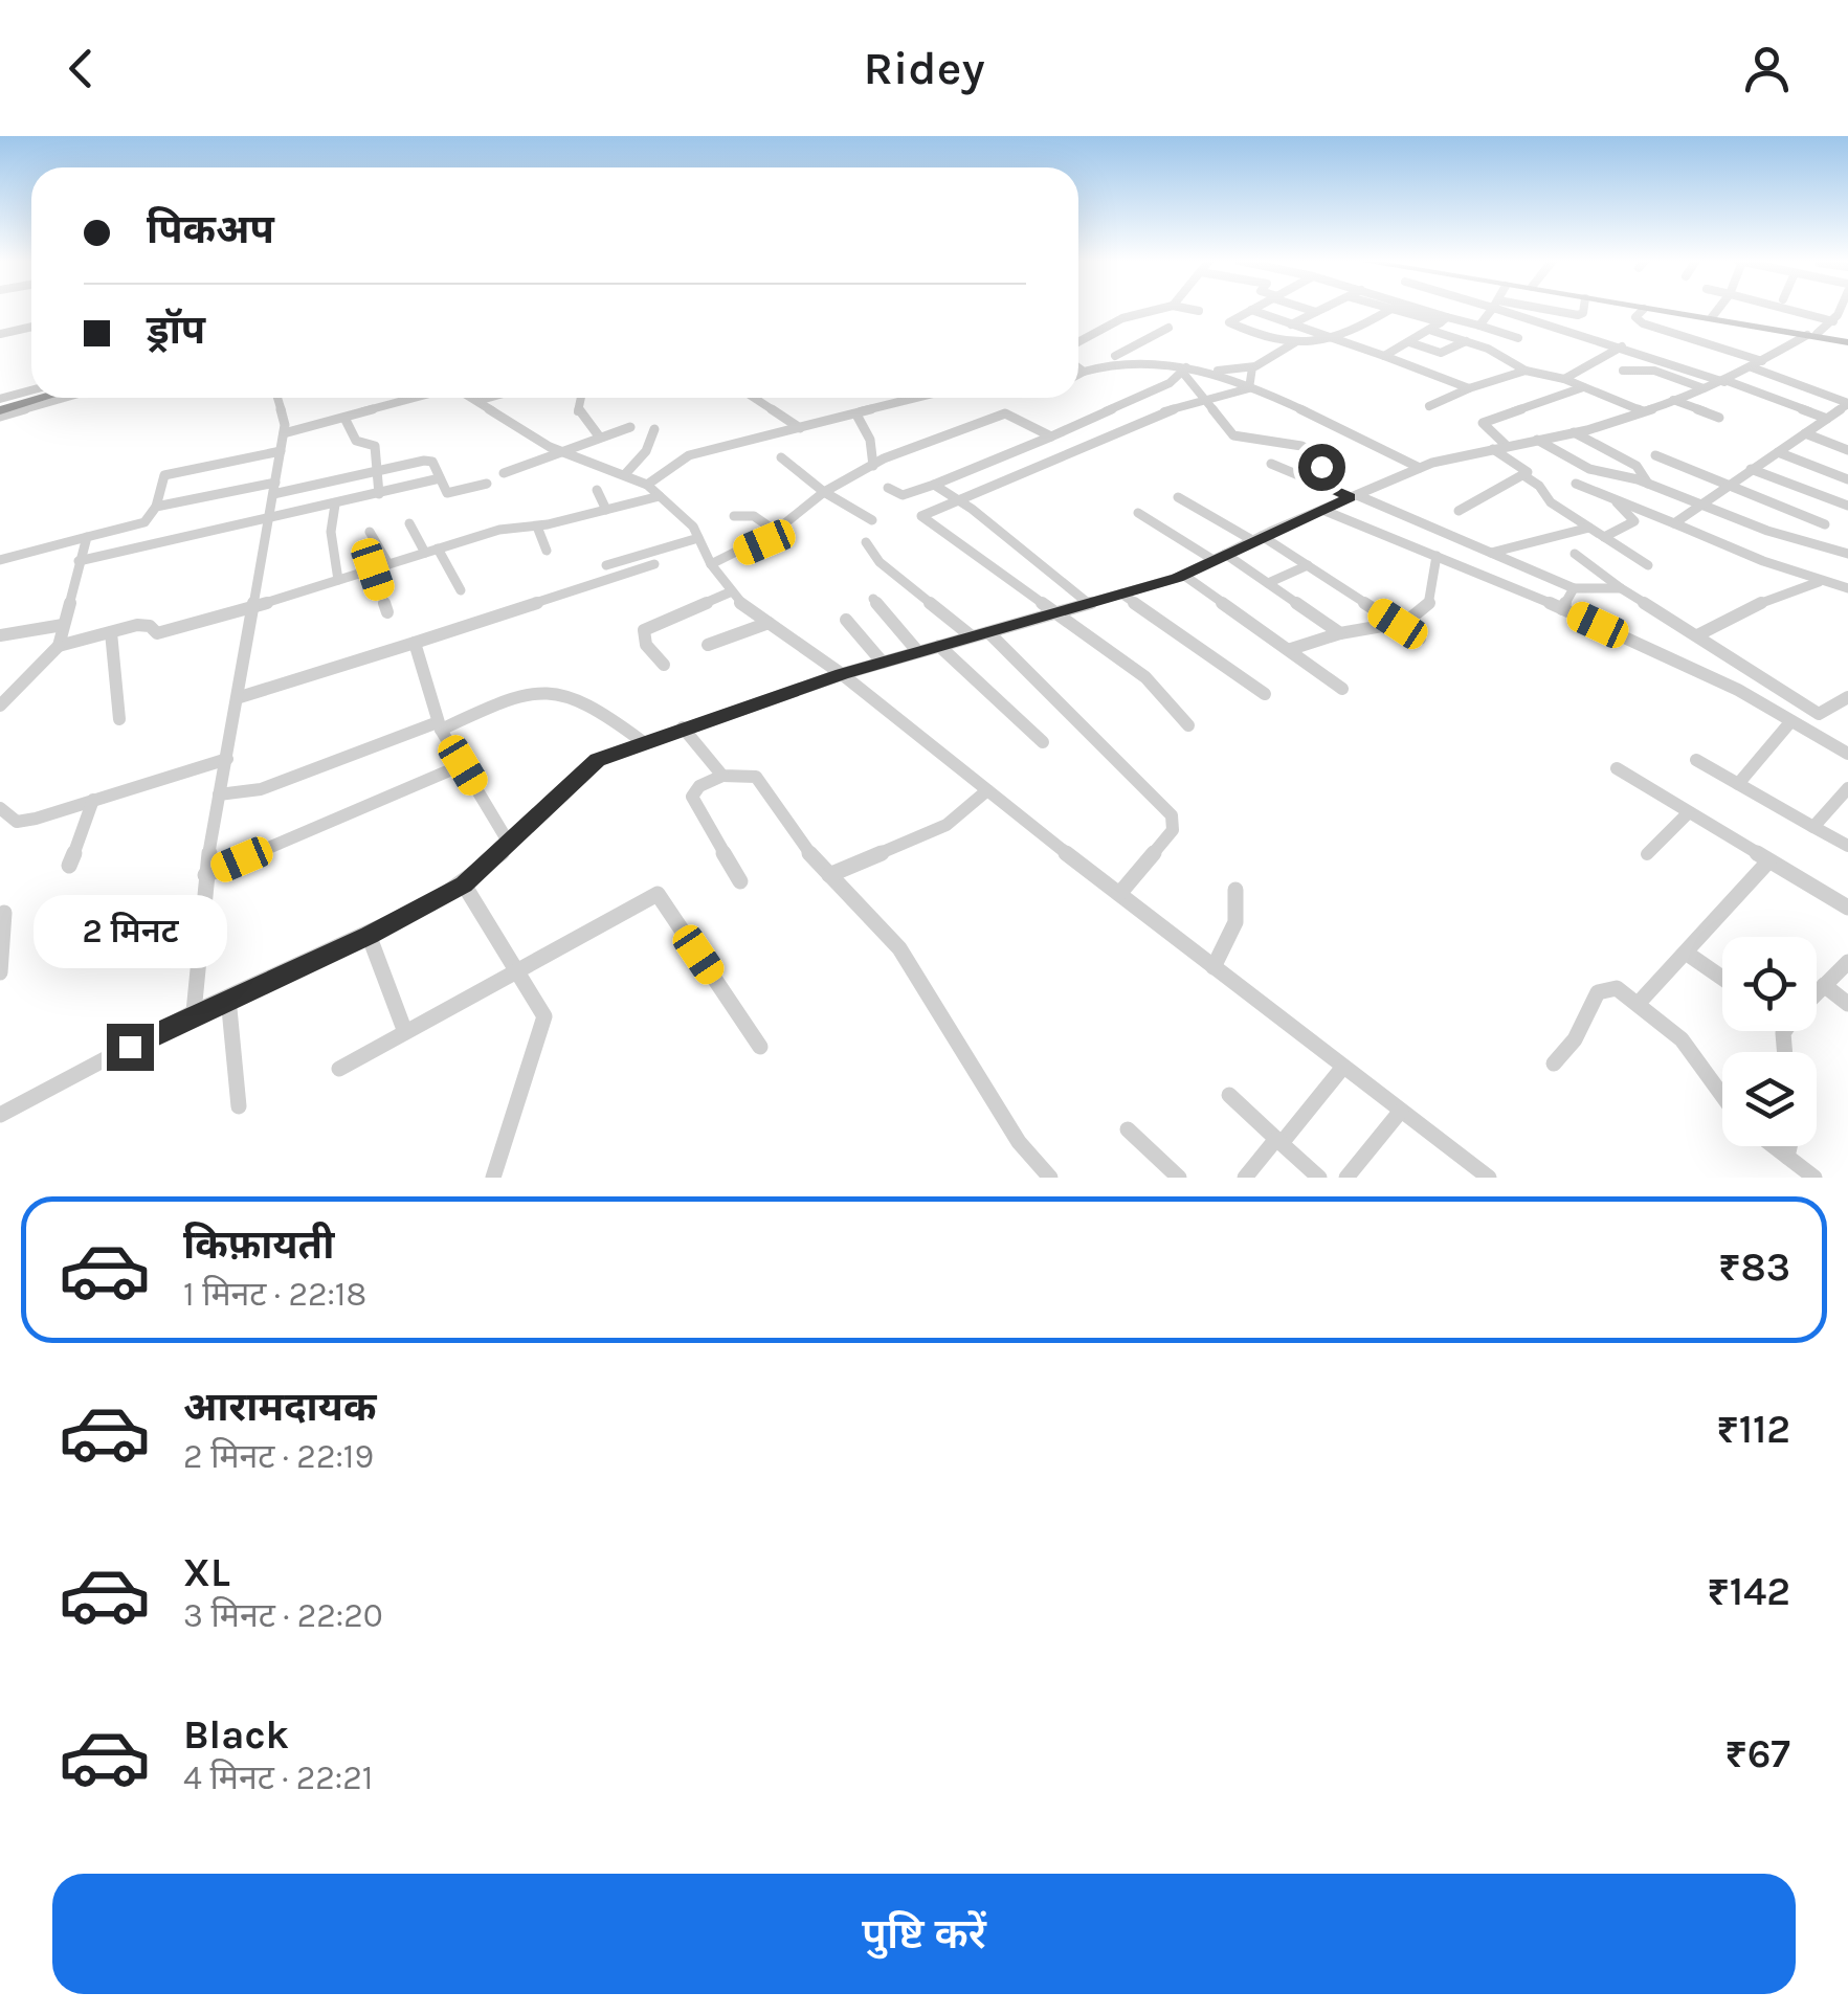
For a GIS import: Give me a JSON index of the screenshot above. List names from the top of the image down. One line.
{"page":{"header":"Ridey","banner":["पिकअप","ड्रॉप"],"bubble":"2 मिनट","list":[{"name":"किफ़ायती","note":"1 मिनट · 22:18","value":"₹83"},{"name":"आरामदायक","note":"2 मिनट · 22:19","value":"₹112"},{"name":"XL","note":"3 मिनट · 22:20","value":"₹142"},{"name":"Black","note":"4 मिनट · 22:21","value":"₹67"}],"buttons":"पुष्टि करें"}}
